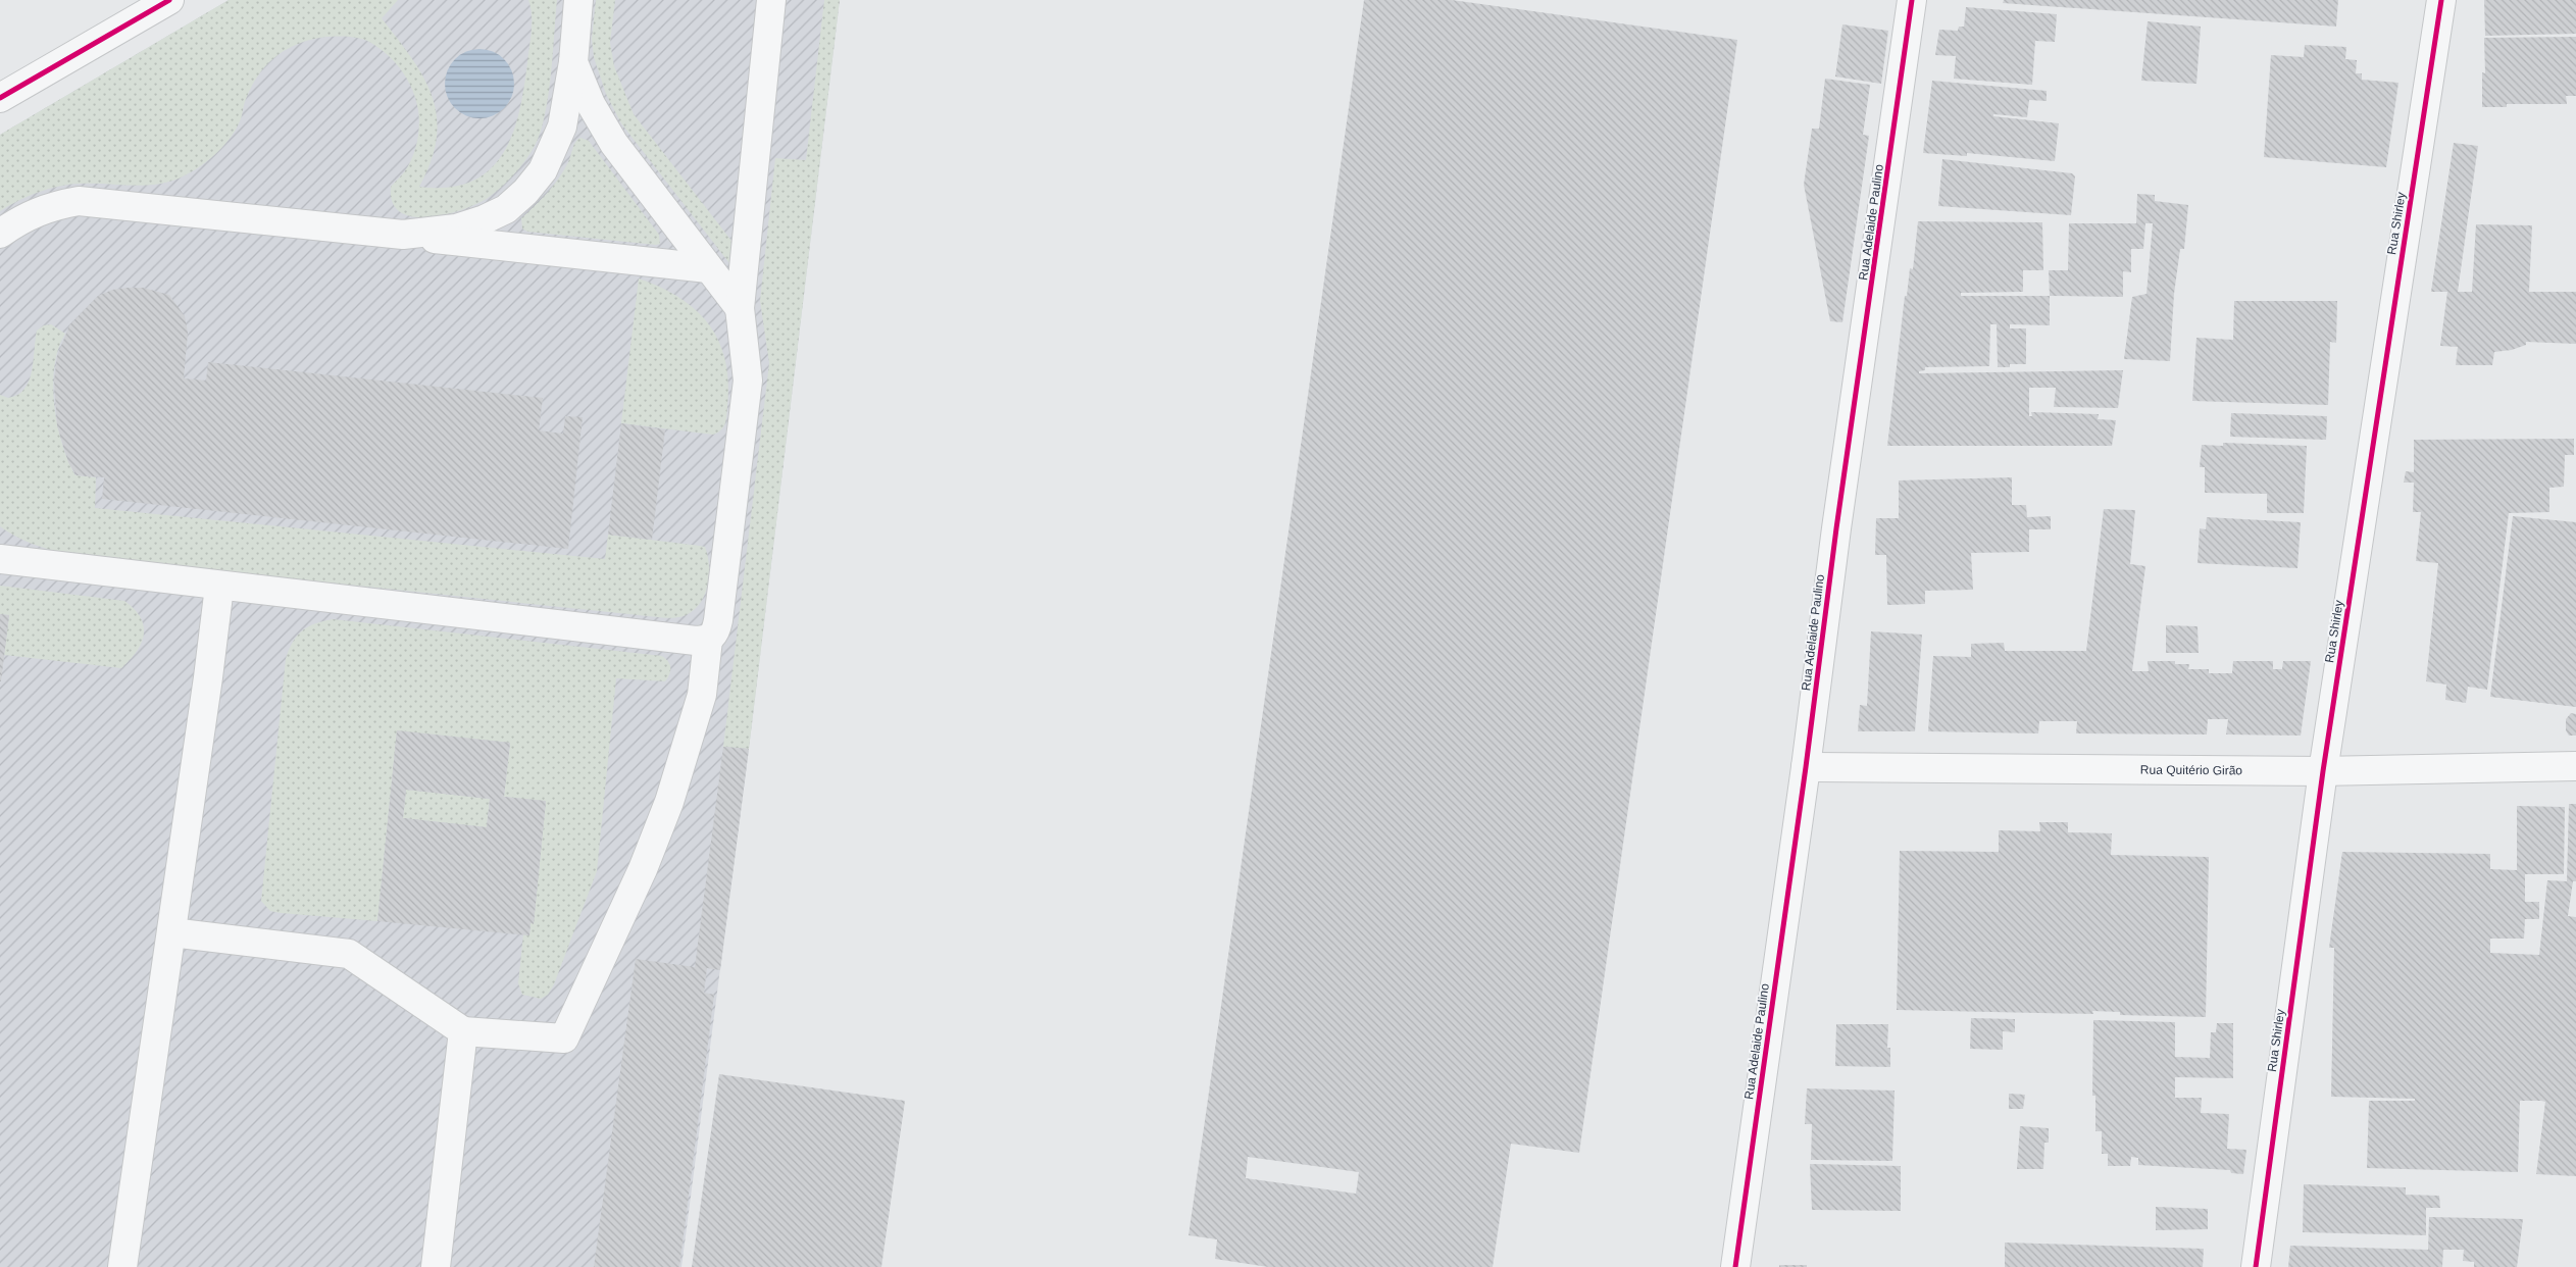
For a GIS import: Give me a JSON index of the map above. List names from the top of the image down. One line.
{"streets":{"street":["Rua Adelaide Paulino","Rua Shirley","Rua Quitério Girão"]},"crossings":[["Rua Adelaide Paulino","Rua Quitério Girão"],["Rua Shirley","Rua Quitério Girão"]]}
